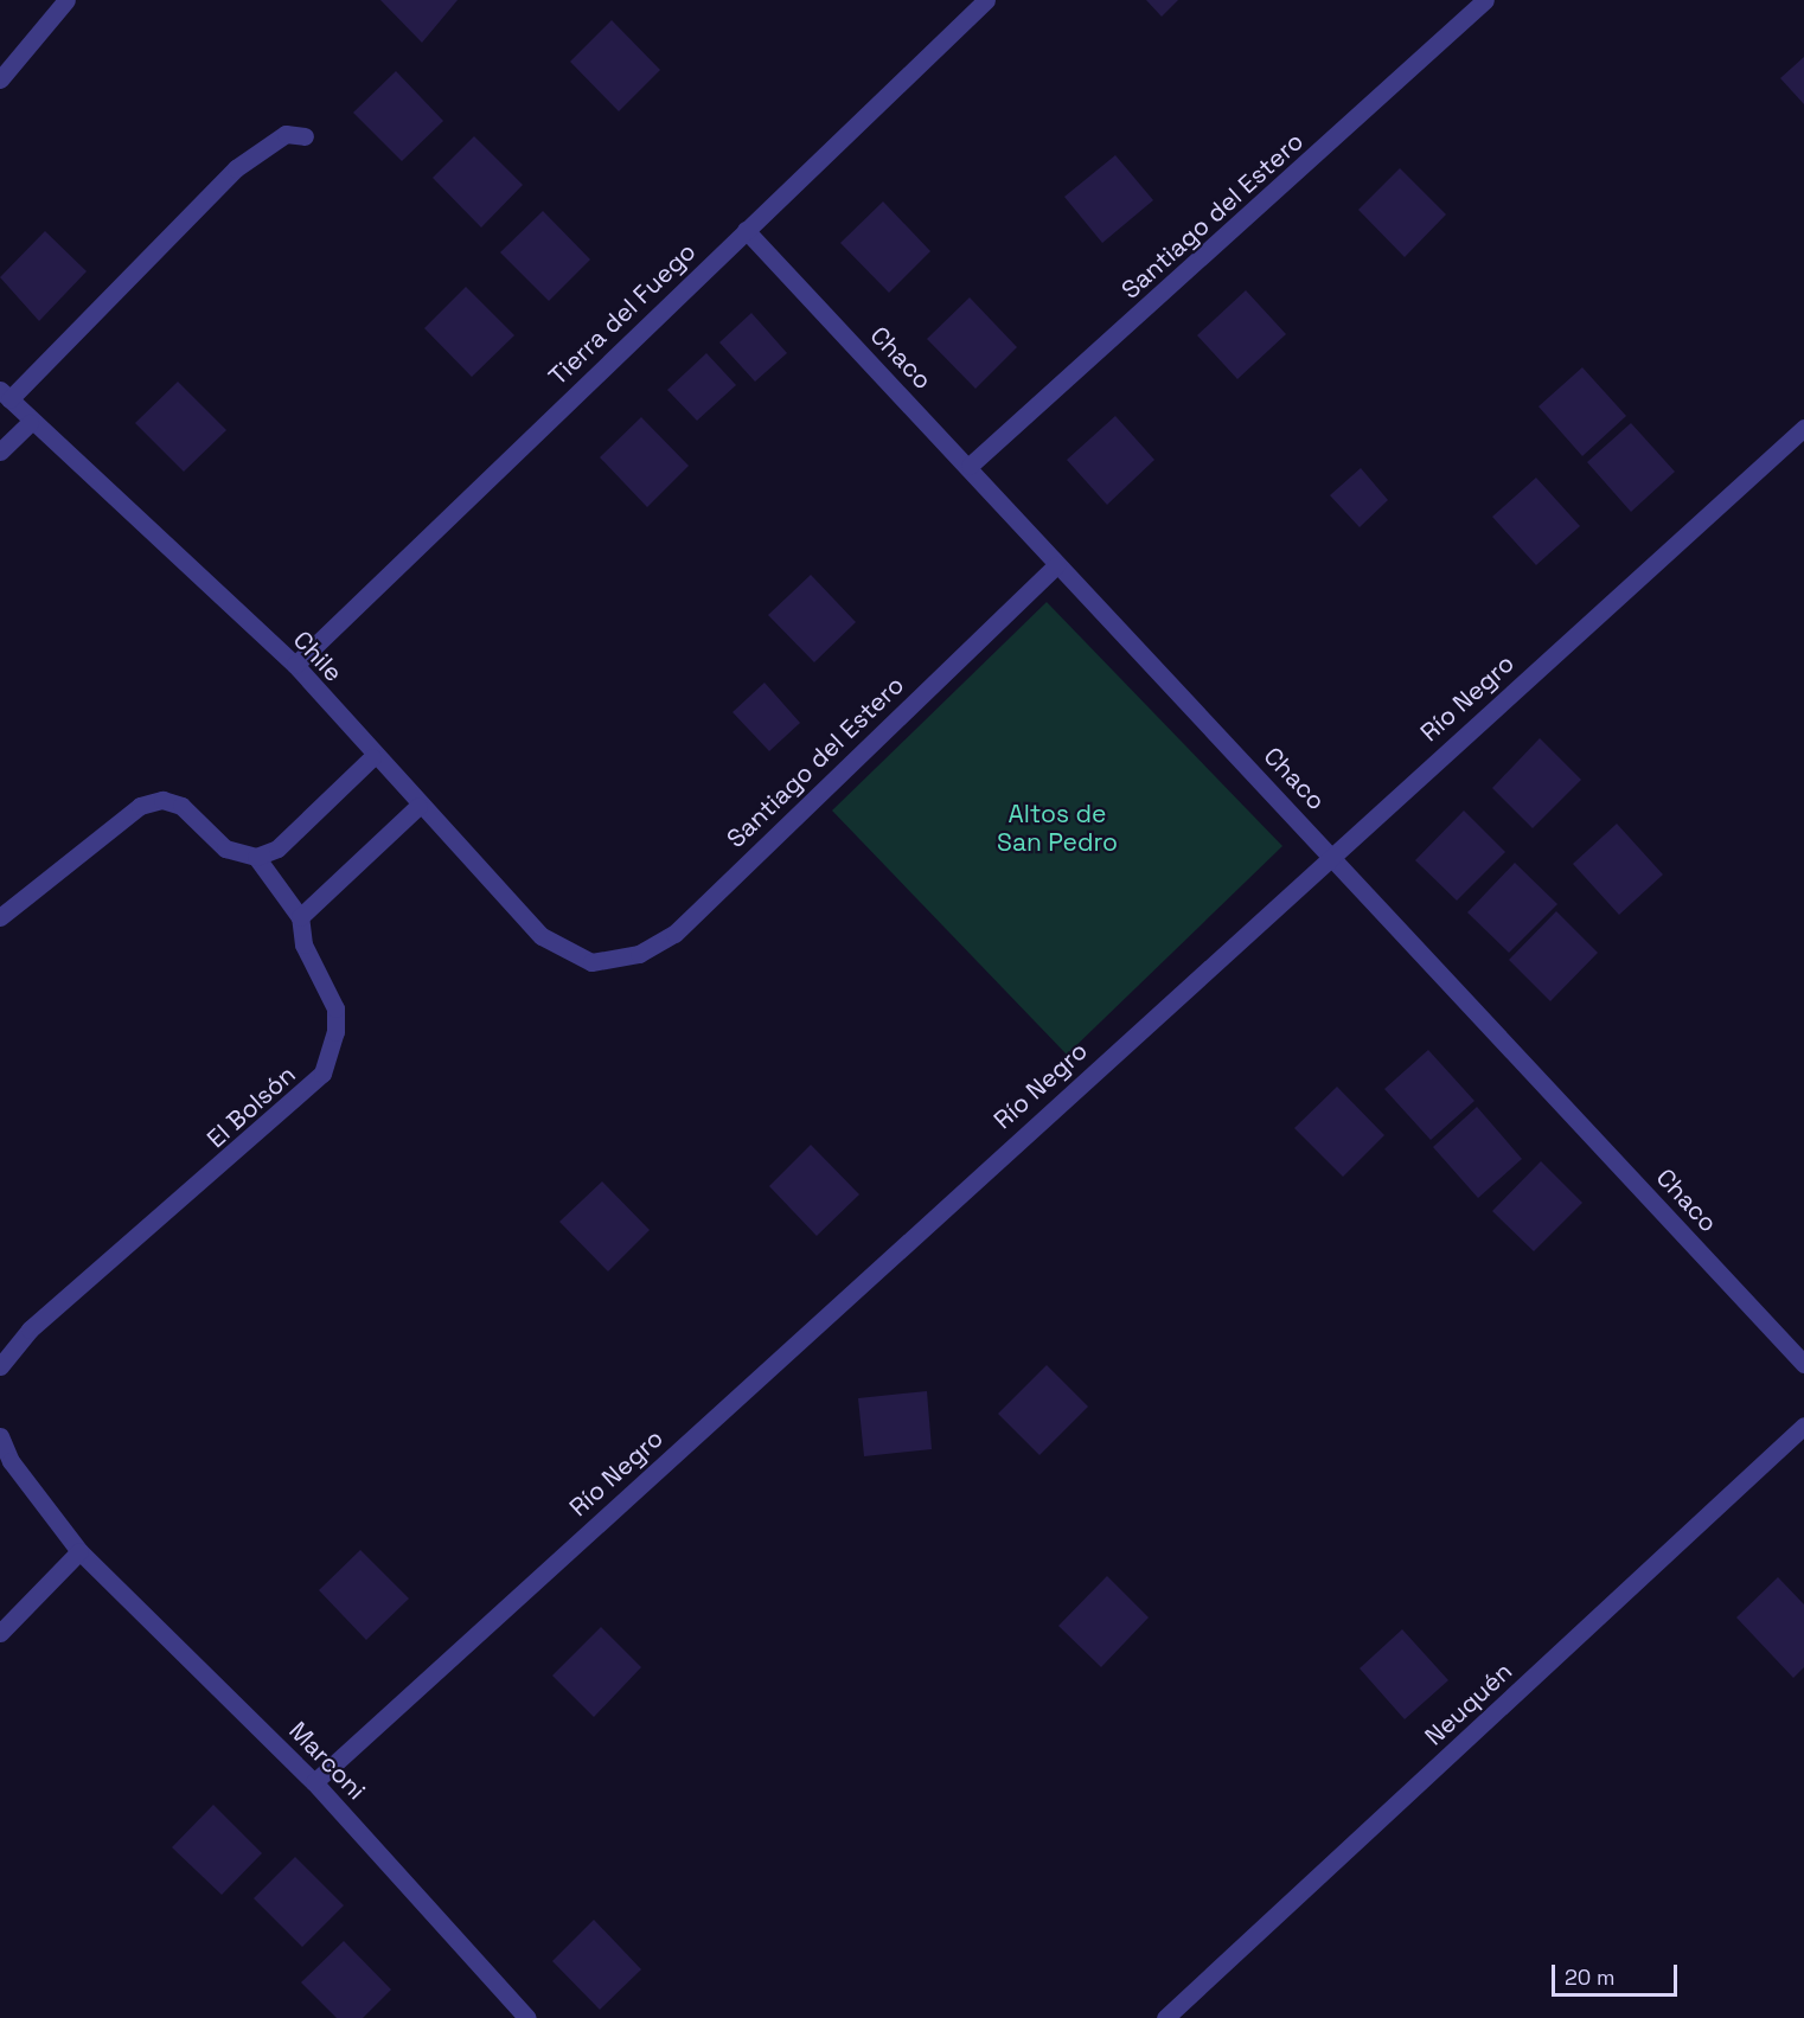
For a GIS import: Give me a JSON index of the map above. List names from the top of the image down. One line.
{"streets":{"street":["Santiago del Estero","Tierra del Fuego","Chaco","Chile","Río Negro","El Bolsón","Neuquén","Marconi"]},"crossings":[["Santiago del Estero","Chaco"],["Santiago del Estero","Chile"],["Tierra del Fuego","Chaco"],["Tierra del Fuego","Chile"],["Chaco","Río Negro"],["Río Negro","Marconi"]],"parks":["Altos de San Pedro"],"scale_bar":"20 m"}
